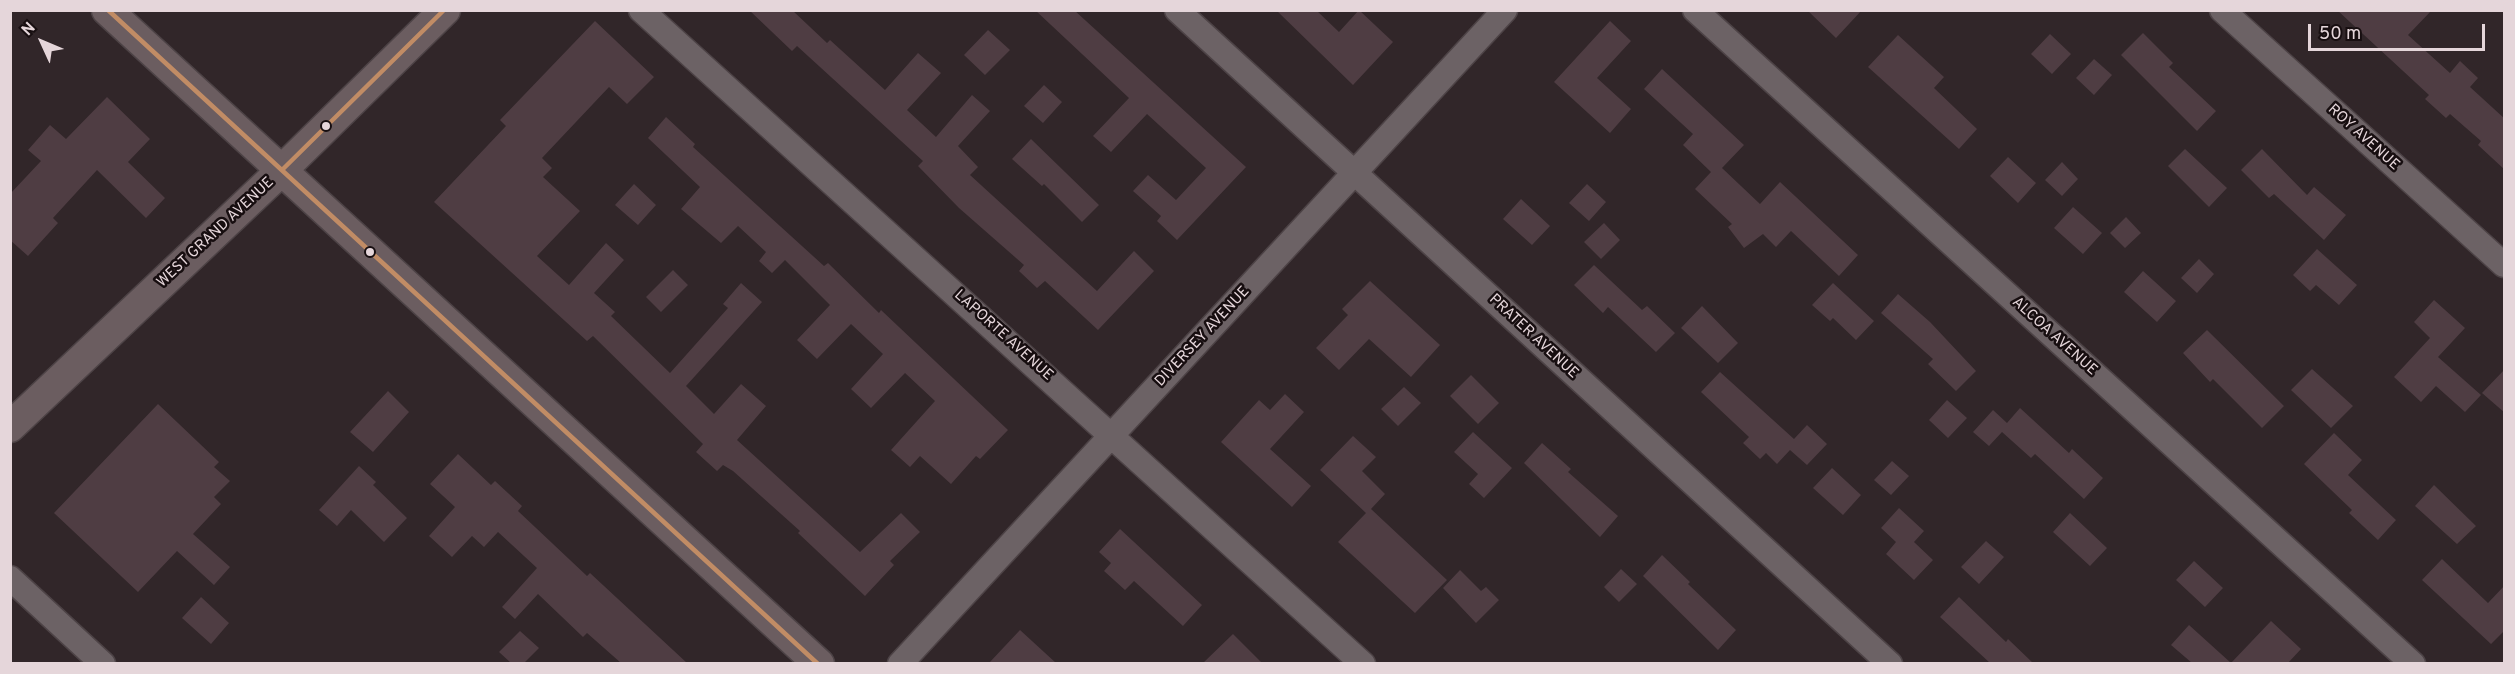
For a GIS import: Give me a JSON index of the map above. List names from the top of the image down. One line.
{"streets":{"main road":["WEST GRAND AVENUE"],"street":["ROY AVENUE","LAPORTE AVENUE","DIVERSEY AVENUE","PRATER AVENUE","ALCOA AVENUE"]},"crossings":[["LAPORTE AVENUE","DIVERSEY AVENUE"],["DIVERSEY AVENUE","PRATER AVENUE"]],"scale_bar":"50 m","north":"top left"}
